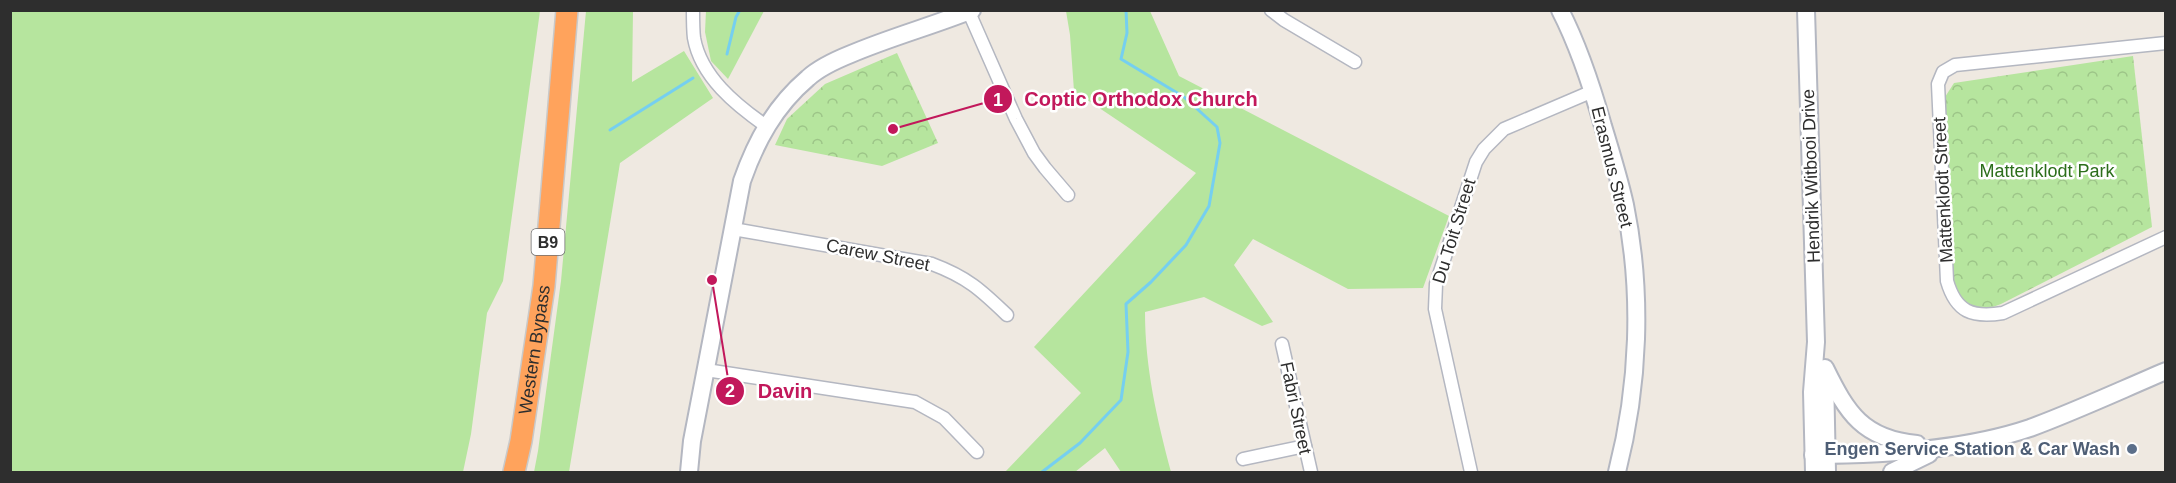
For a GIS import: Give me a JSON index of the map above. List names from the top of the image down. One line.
{"streets":{"highway":["B9","Western Bypass"],"street":["Erasmus Street","Hendrik Witbooi Drive","Mattenklodt Street","Du Toit Street","Carew Street","Fabri Street"]},"crossings":[["Erasmus Street","Du Toit Street"]],"parks":["Mattenklodt Park"],"places":["Coptic Orthodox Church","Davin","Engen Service Station & Car Wash"]}
